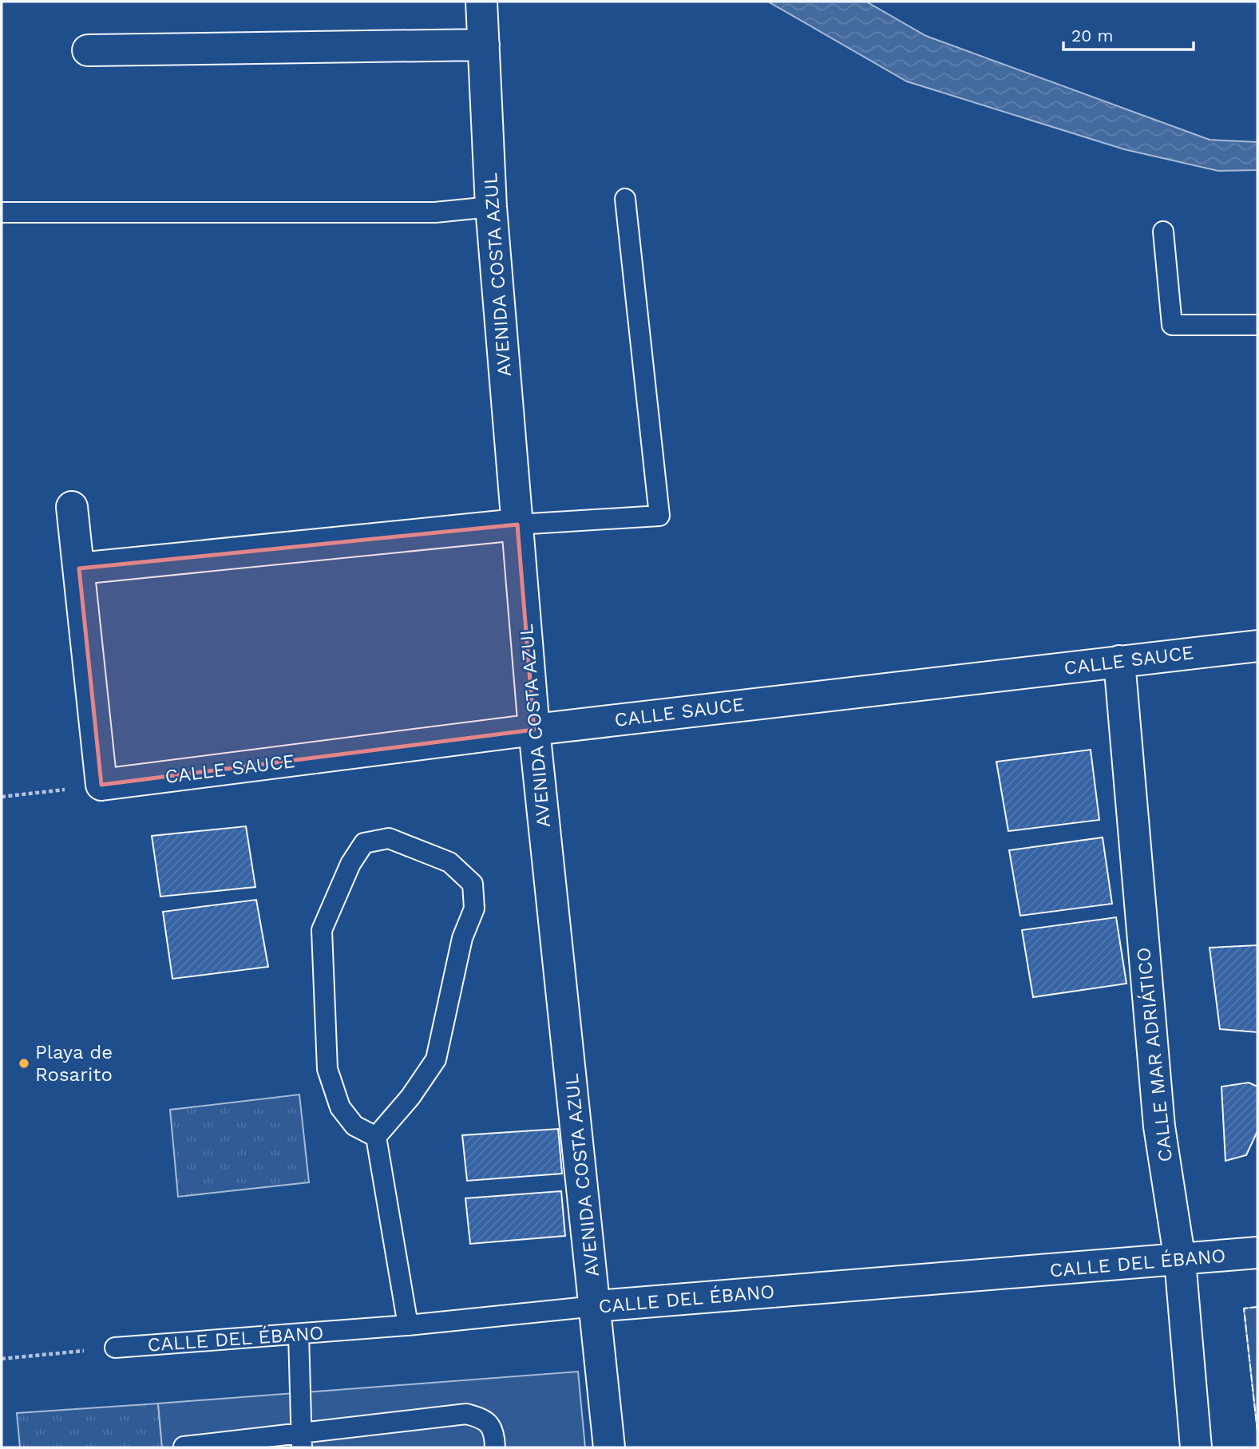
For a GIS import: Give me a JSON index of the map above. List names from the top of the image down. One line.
{"streets":{"street":["AVENIDA COSTA AZUL","CALLE SAUCE","CALLE MAR ADRIÁTICO","CALLE DEL ÉBANO"]},"crossings":[["AVENIDA COSTA AZUL","CALLE SAUCE"],["AVENIDA COSTA AZUL","CALLE DEL ÉBANO"],["CALLE SAUCE","CALLE MAR ADRIÁTICO"],["CALLE MAR ADRIÁTICO","CALLE DEL ÉBANO"]],"places":["Playa de Rosarito"],"scale_bar":"20 m"}
